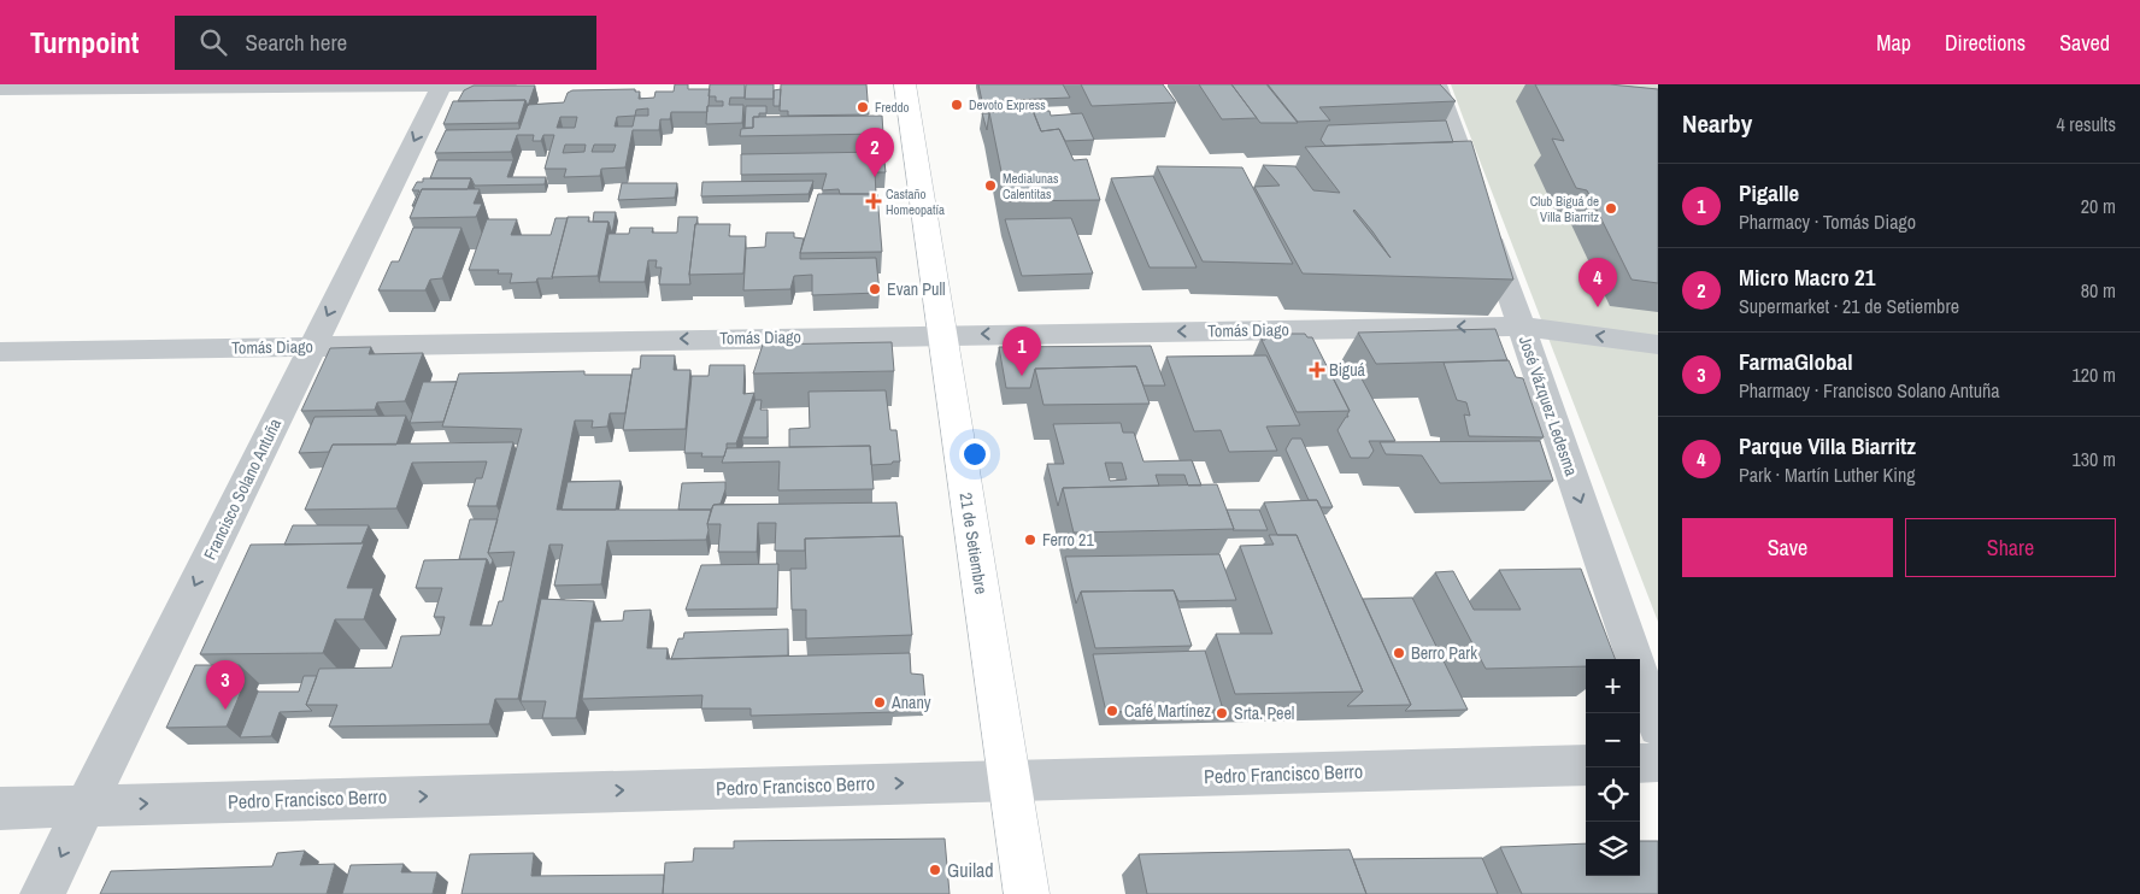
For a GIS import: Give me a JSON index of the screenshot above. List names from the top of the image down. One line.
{"streets":{"street":["Tomás Diago","José Vázquez Ledesma","Francisco Solano Antuña","21 de Setiembre","Pedro Francisco Berro"]},"crossings":[["Tomás Diago","José Vázquez Ledesma"],["Tomás Diago","Francisco Solano Antuña"],["Tomás Diago","21 de Setiembre"],["Francisco Solano Antuña","Pedro Francisco Berro"],["21 de Setiembre","Pedro Francisco Berro"]],"one_way":["Tomás Diago","José Vázquez Ledesma","Francisco Solano Antuña","Pedro Francisco Berro"],"places":{"other":["Devoto Express","Freddo","Medialunas Calentitas","Club Biguá de Villa Biarritz","Evan Pull","Ferro 21","Berro Park","Anany","Café Martínez","Srta. Peel","Guilad"],"health":["Castaño Homeopatía","Biguá"]},"page":{"header":"Turnpoint","search":"Search here","nav":["Map","Directions","Saved"],"heading":["Nearby","4 results"],"pins":["2","4","1","3"],"list":[{"mark":"1","name":"Pigalle","note":"Pharmacy · Tomás Diago","value":"20 m"},{"mark":"2","name":"Micro Macro 21","note":"Supermarket · 21 de Setiembre","value":"80 m"},{"mark":"3","name":"FarmaGlobal","note":"Pharmacy · Francisco Solano Antuña","value":"120 m"},{"mark":"4","name":"Parque Villa Biarritz","note":"Park · Martín Luther King","value":"130 m"}],"buttons":["Save","Share"],"map_buttons":["+","−"]}}
